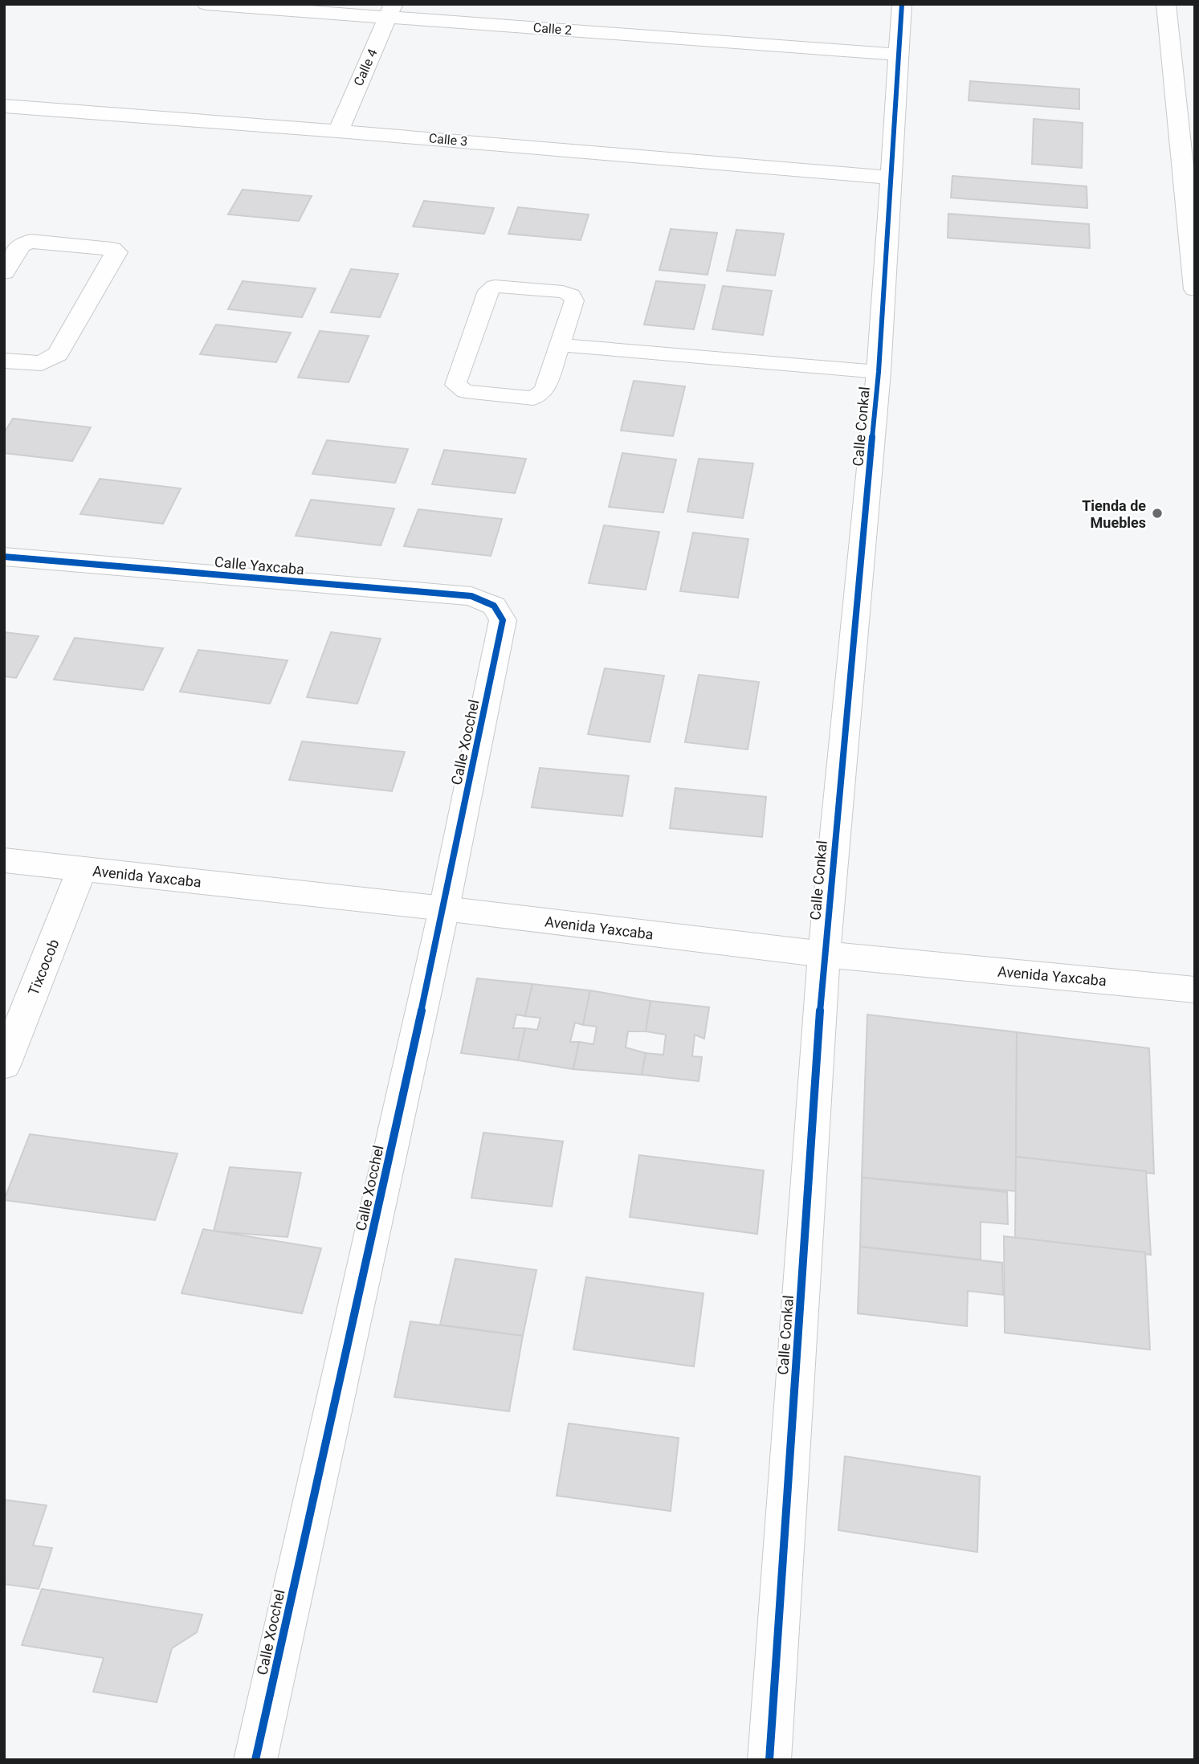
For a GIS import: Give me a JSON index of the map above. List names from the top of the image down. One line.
{"streets":{"street":["Calle 2","Calle 4","Calle 3","Calle Conkal","Calle Yaxcaba","Calle Xocchel","Avenida Yaxcaba","Tixcocob"]},"crossings":[["Calle 2","Calle 4"],["Calle 2","Calle Conkal"],["Calle 4","Calle 3"],["Calle 3","Calle Conkal"],["Calle Conkal","Avenida Yaxcaba"],["Calle Yaxcaba","Calle Xocchel"],["Calle Xocchel","Avenida Yaxcaba"],["Avenida Yaxcaba","Tixcocob"]],"places":["Tienda de Muebles"]}
